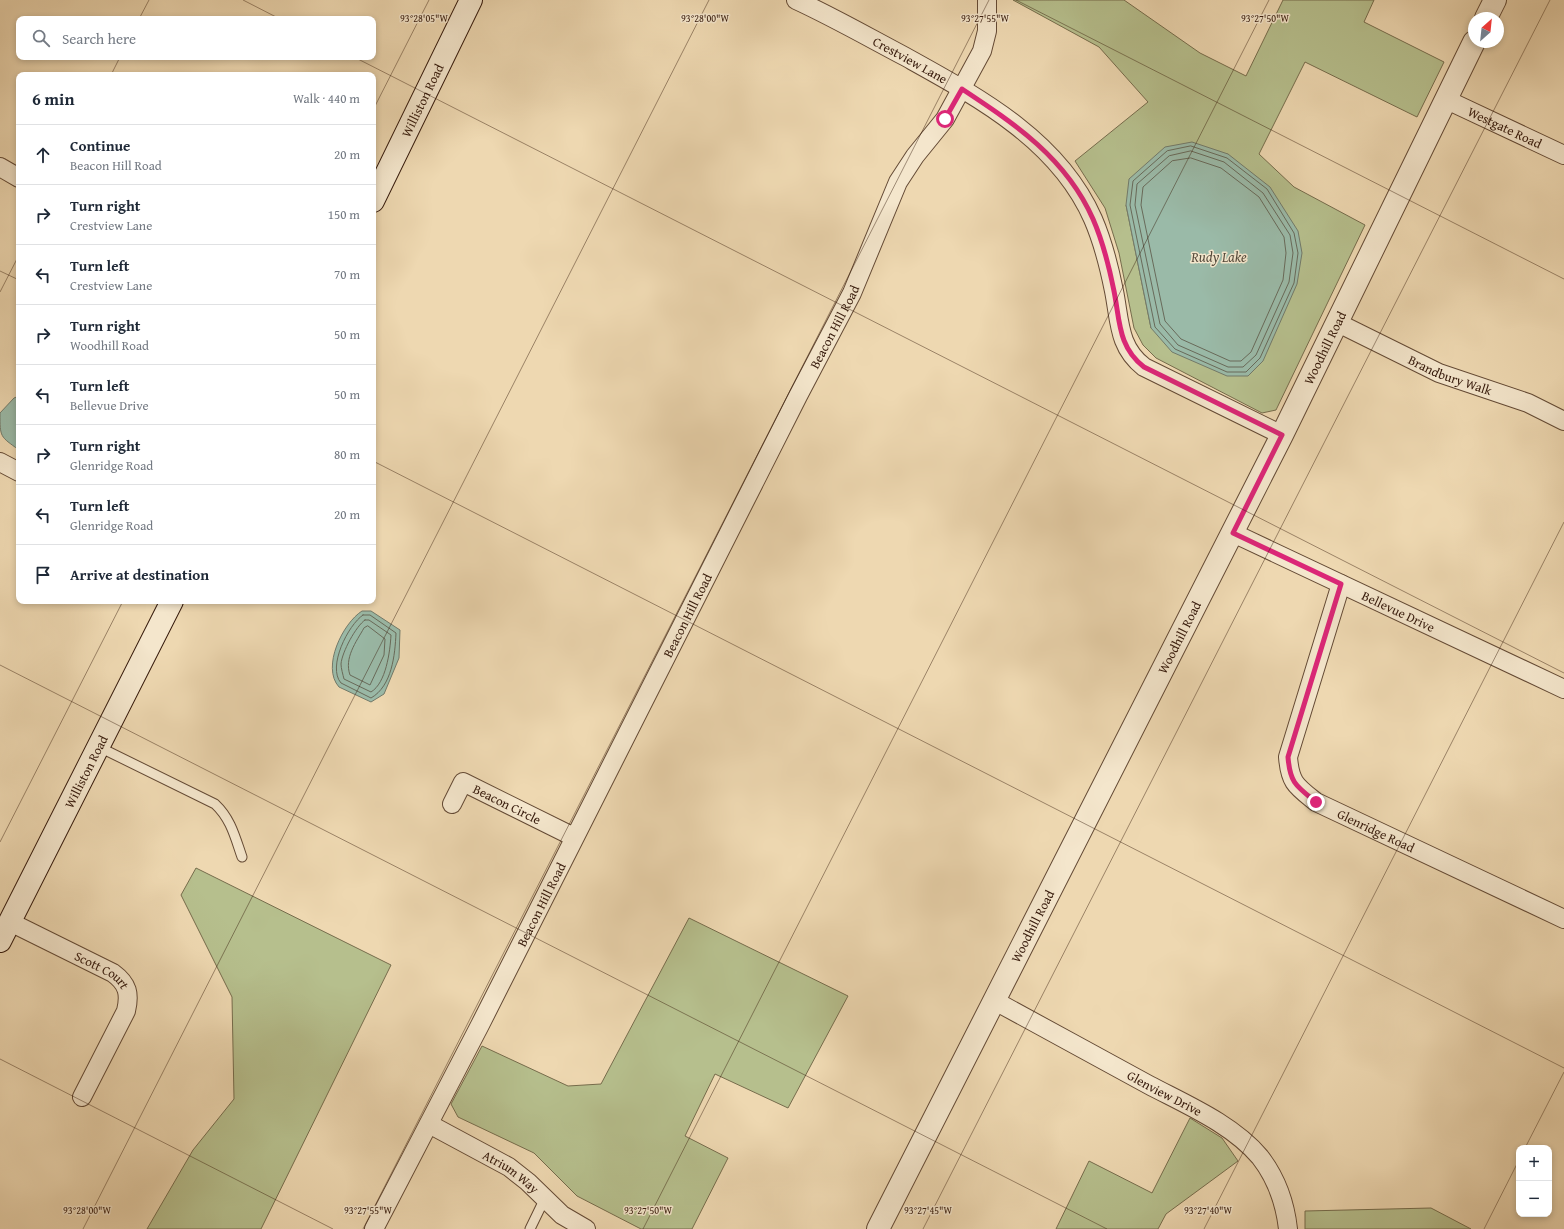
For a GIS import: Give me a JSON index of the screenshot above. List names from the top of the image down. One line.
{"streets":{"street":["Crestview Lane","Williston Road","Westgate Road","Beacon Hill Road","Woodhill Road","Brandbury Walk","Bellevue Drive","Beacon Circle","Glenridge Road","Scott Court","Glenview Drive","Atrium Way"]},"crossings":[["Crestview Lane","Beacon Hill Road"],["Crestview Lane","Woodhill Road"],["Williston Road","Scott Court"],["Westgate Road","Woodhill Road"],["Beacon Hill Road","Beacon Circle"],["Beacon Hill Road","Atrium Way"],["Woodhill Road","Brandbury Walk"],["Woodhill Road","Bellevue Drive"],["Woodhill Road","Glenview Drive"],["Bellevue Drive","Glenridge Road"]],"water":["Rudy Lake"],"north":"top right","page":{"search":"Search here","heading":["6 min","Walk · 440 m"],"list":[["Continue","Beacon Hill Road","20 m"],["Turn right","Crestview Lane","150 m"],["Turn left","Crestview Lane","70 m"],["Turn right","Woodhill Road","50 m"],["Turn left","Bellevue Drive","50 m"],["Turn right","Glenridge Road","80 m"],["Turn left","Glenridge Road","20 m"],"Arrive at destination"],"map_buttons":["+","−"]},"coordinates":["93°28'05\"W","93°28'00\"W","93°27'55\"W","93°27'50\"W","93°27'45\"W","93°27'40\"W"]}
